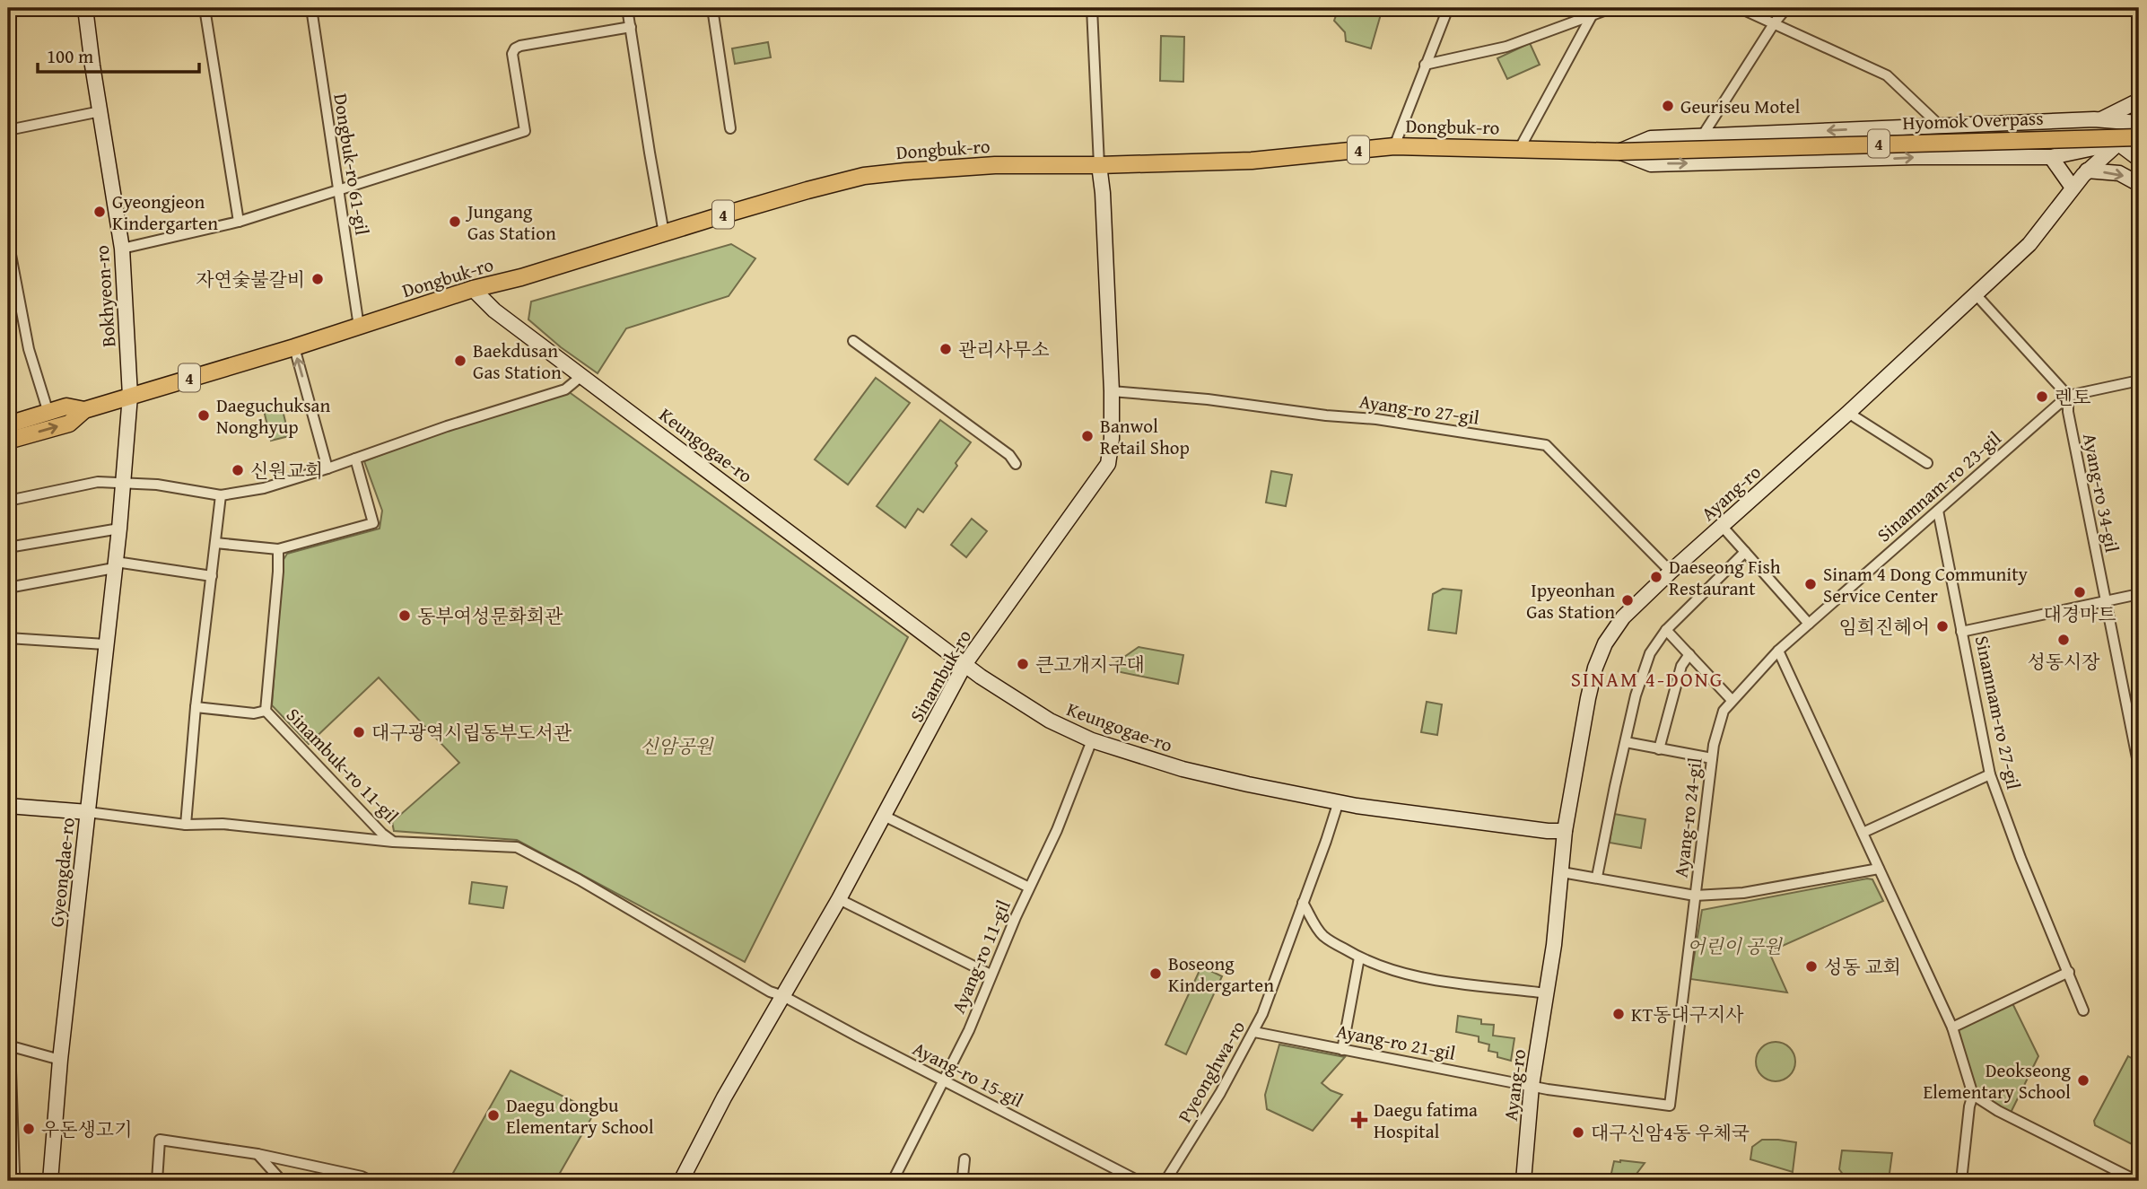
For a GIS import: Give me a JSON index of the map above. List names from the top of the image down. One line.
{"streets":{"main road":["Hyomok Overpass","Dongbuk-ro","4","Bokhyeon-ro","Keungogae-ro","Ayang-ro","Sinambuk-ro","Gyeongdae-ro"],"street":["Dongbuk-ro 61-gil","Ayang-ro 27-gil","Sinamnam-ro 23-gil","Ayang-ro 34-gil","Sinamnam-ro 27-gil","Sinambuk-ro 11-gil","Ayang-ro 24-gil","Ayang-ro 11-gil","Ayang-ro 21-gil","Pyeonghwa-ro","Ayang-ro 15-gil"]},"crossings":[["Hyomok Overpass","Dongbuk-ro"],["Dongbuk-ro","Dongbuk-ro 61-gil"],["Dongbuk-ro","Bokhyeon-ro"],["Dongbuk-ro","Keungogae-ro"],["Dongbuk-ro","Sinambuk-ro"],["Dongbuk-ro","Gyeongdae-ro"],["Bokhyeon-ro","Gyeongdae-ro"],["Ayang-ro 27-gil","Ayang-ro"],["Ayang-ro 27-gil","Sinambuk-ro"],["Keungogae-ro","Ayang-ro"],["Keungogae-ro","Sinambuk-ro"],["Keungogae-ro","Ayang-ro 11-gil"],["Keungogae-ro","Pyeonghwa-ro"],["Sinamnam-ro 23-gil","Ayang-ro 34-gil"],["Sinamnam-ro 23-gil","Ayang-ro 24-gil"],["Ayang-ro","Ayang-ro 24-gil"],["Ayang-ro","Ayang-ro 21-gil"],["Ayang-ro 34-gil","Sinamnam-ro 27-gil"],["Sinambuk-ro","Sinambuk-ro 11-gil"],["Sinambuk-ro","Ayang-ro 15-gil"],["Sinambuk-ro 11-gil","Gyeongdae-ro"],["Sinambuk-ro 11-gil","Ayang-ro 15-gil"],["Ayang-ro 24-gil","Ayang-ro 21-gil"],["Ayang-ro 11-gil","Ayang-ro 15-gil"],["Ayang-ro 21-gil","Pyeonghwa-ro"]],"districts":["SINAM 4-DONG"],"parks":["신암공원","어린이 공원"],"places":{"other":["Geuriseu Motel","Gyeongjeon Kindergarten","Jungang Gas Station","자연숯불갈비","관리사무소","Baekdusan Gas Station","렌토","Daeguchuksan Nonghyup","Banwol Retail Shop","신원교회","Daeseong Fish Restaurant","Sinam 4 Dong Community Service Center","대경마트","Ipyeonhan Gas Station","동부여성문화회관","임희진헤어","성동시장","큰고개지구대","대구광역시립동부도서관","성동 교회","Boseong Kindergarten","KT동대구지사","Deokseong Elementary School","Daegu dongbu Elementary School","우돈생고기","대구신암4동 우체국"],"health":["Daegu fatima Hospital"]},"scale_bar":"100 m"}
